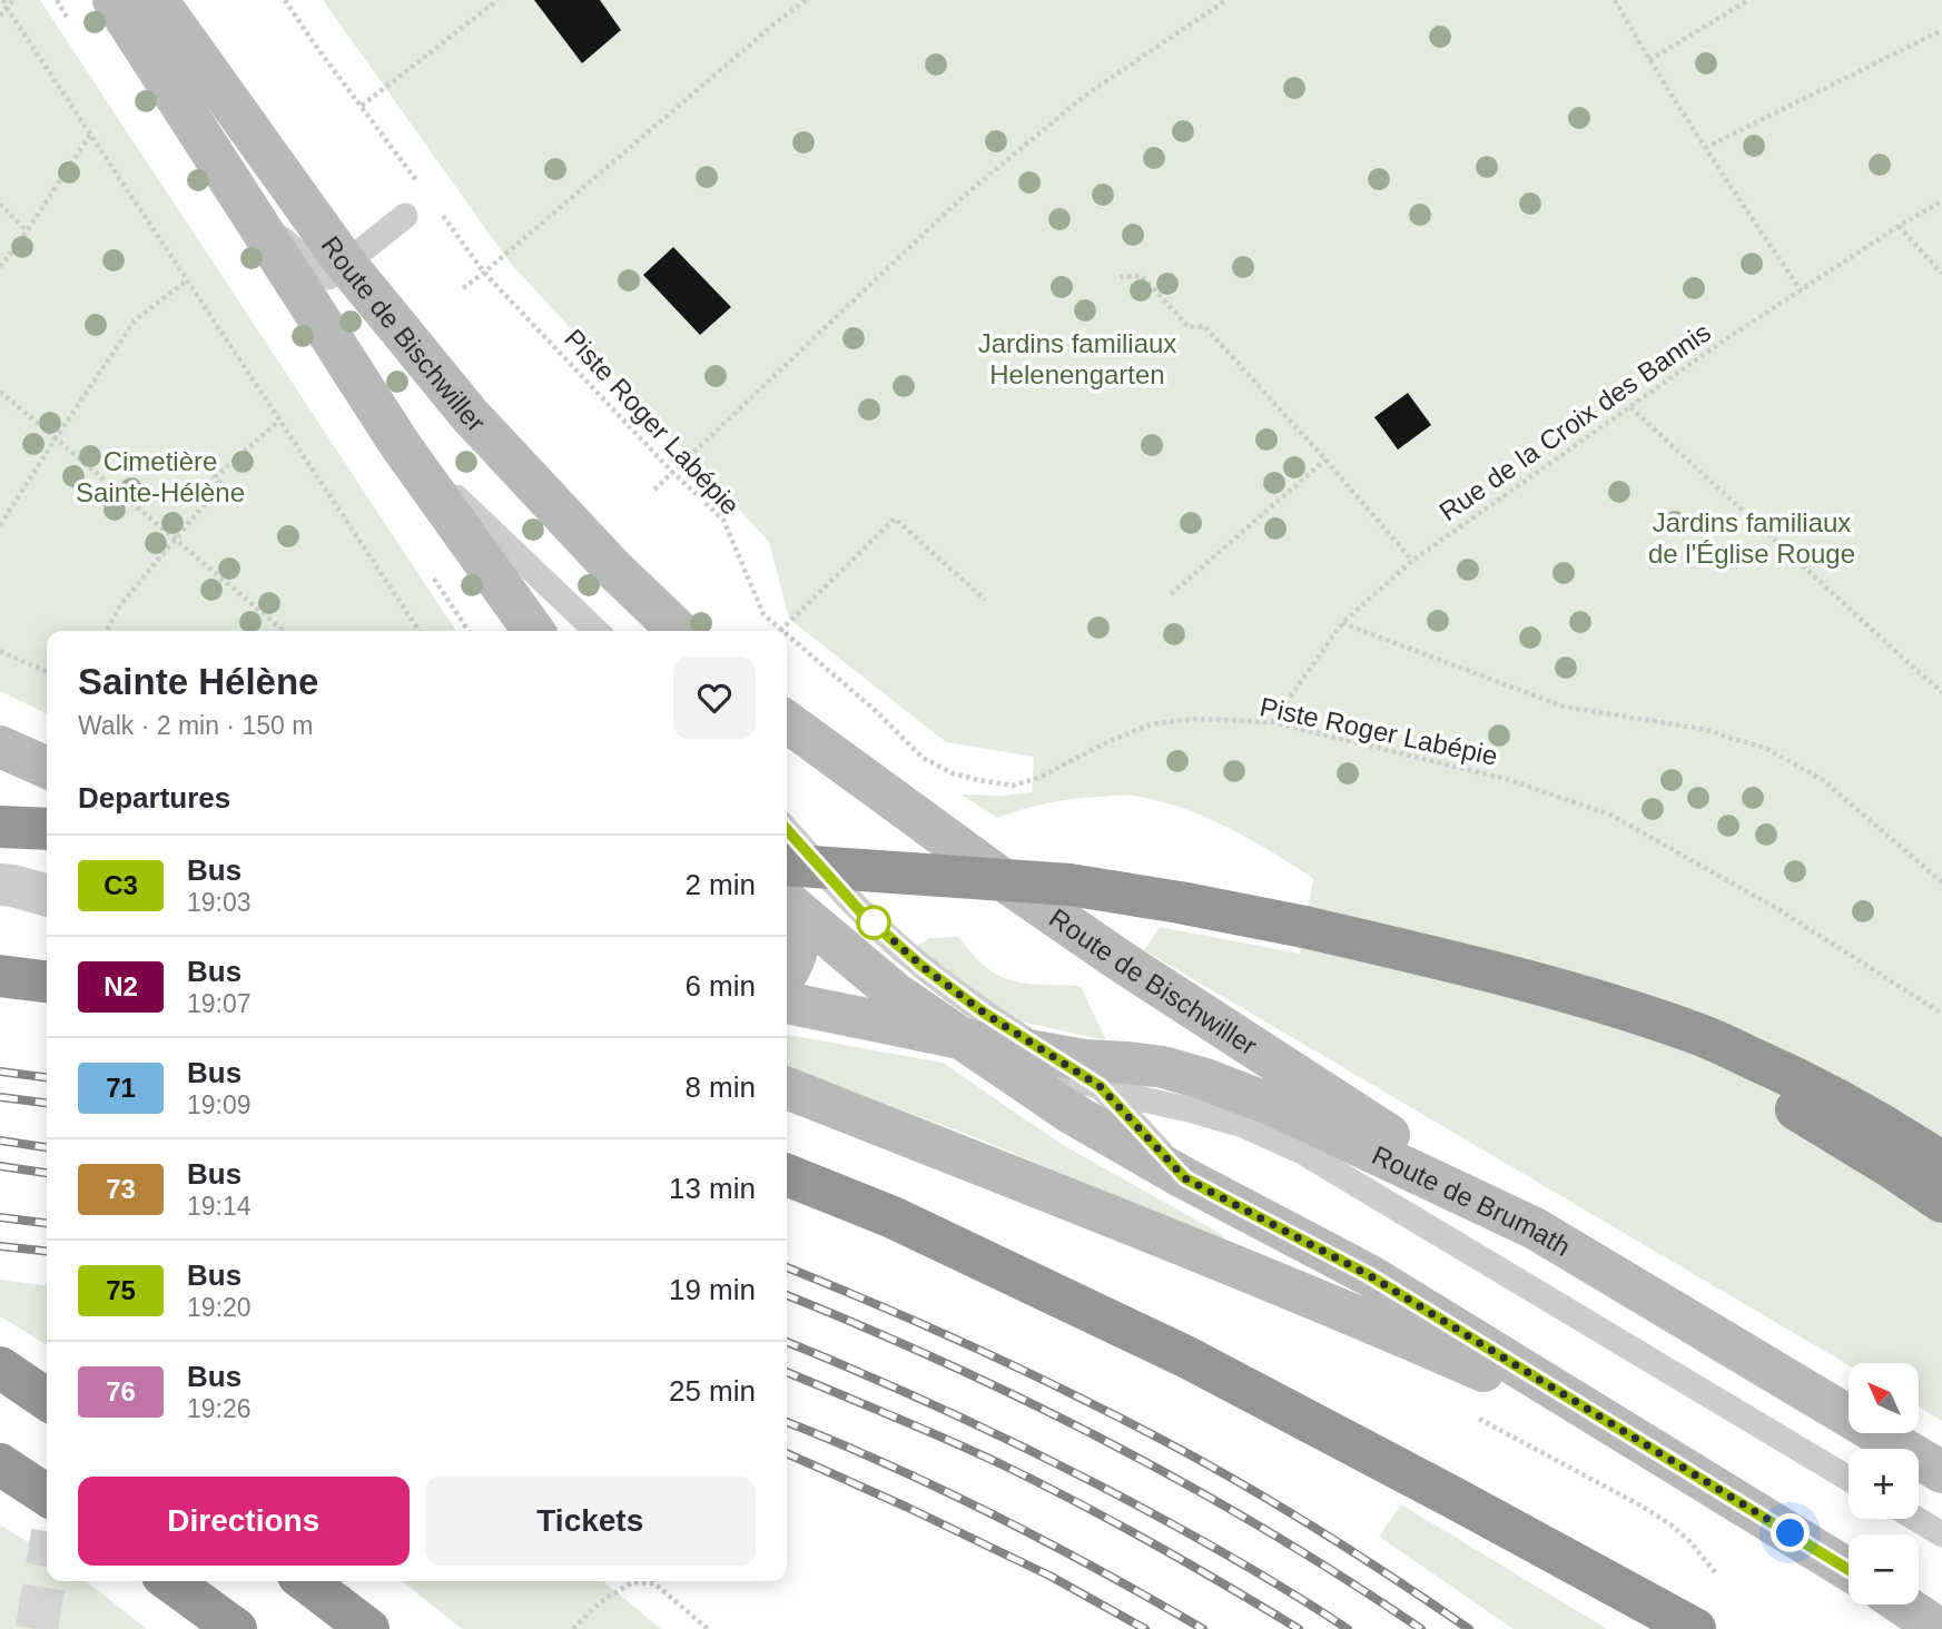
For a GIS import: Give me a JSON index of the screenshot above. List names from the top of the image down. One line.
{"streets":{"main road":["Route de Bischwiller","Route de Brumath"],"path":["Piste Roger Labépie","Rue de la Croix des Bannis"]},"crossings":[["Route de Bischwiller","Route de Brumath"],["Piste Roger Labépie","Rue de la Croix des Bannis"]],"parks":["Jardins familiaux Helenengarten","Cimetière Sainte-Hélène","Jardins familiaux de l'Église Rouge"],"lines":["bus line C3"],"north":"top left","page":{"heading":[["Sainte Hélène","Walk · 2 min · 150 m"],"Departures"],"list":[{"mark":"C3","name":"Bus","note":"19:03","value":"2 min"},{"mark":"N2","name":"Bus","note":"19:07","value":"6 min"},{"mark":"71","name":"Bus","note":"19:09","value":"8 min"},{"mark":"73","name":"Bus","note":"19:14","value":"13 min"},{"mark":"75","name":"Bus","note":"19:20","value":"19 min"},{"mark":"76","name":"Bus","note":"19:26","value":"25 min"}],"map_buttons":["+","−"],"buttons":["Directions","Tickets"]}}
